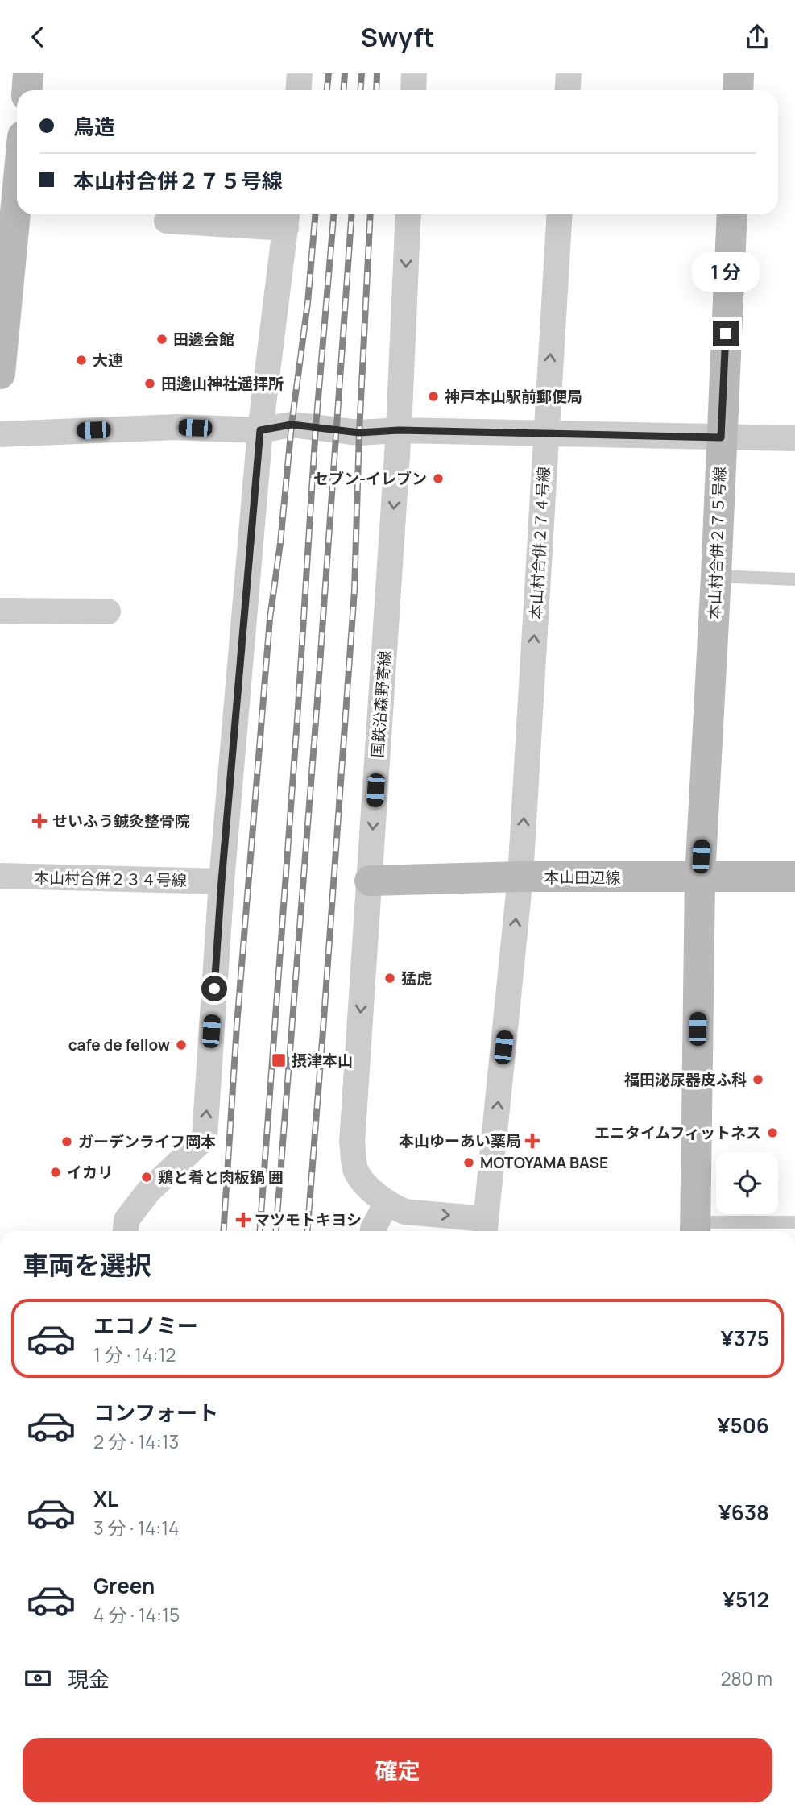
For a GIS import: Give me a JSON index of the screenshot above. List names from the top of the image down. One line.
{"streets":{"street":["本山村合併２７４号線","本山村合併２７５号線","国鉄沿森野寄線","本山田辺線","本山村合併２３４号線"]},"crossings":[["本山村合併２７４号線","本山田辺線"],["本山村合併２７５号線","本山田辺線"],["国鉄沿森野寄線","本山田辺線"]],"one_way":["本山村合併２７４号線"],"places":{"other":["田邊会館","大連","田邊山神社遥拝所","神戸本山駅前郵便局","セブン-イレブン","猛虎","cafe de fellow","福田泌尿器皮ふ科","エニタイムフィットネス","ガーデンライフ岡本","MOTOYAMA BASE","イカリ","鶏と肴と肉板鍋 囲"],"health":["せいふう鍼灸整骨院","本山ゆーあい薬局","マツモトキヨシ"],"transit":["摂津本山"]},"page":{"header":"Swyft","banner":["鳥造","本山村合併２７５号線"],"bubble":"1 分","heading":"車両を選択","list":[{"name":"エコノミー","note":"1 分 · 14:12","value":"¥375"},{"name":"コンフォート","note":"2 分 · 14:13","value":"¥506"},{"name":"XL","note":"3 分 · 14:14","value":"¥638"},{"name":"Green","note":"4 分 · 14:15","value":"¥512"}],"pay":["現金","280 m"],"buttons":"確定"}}
